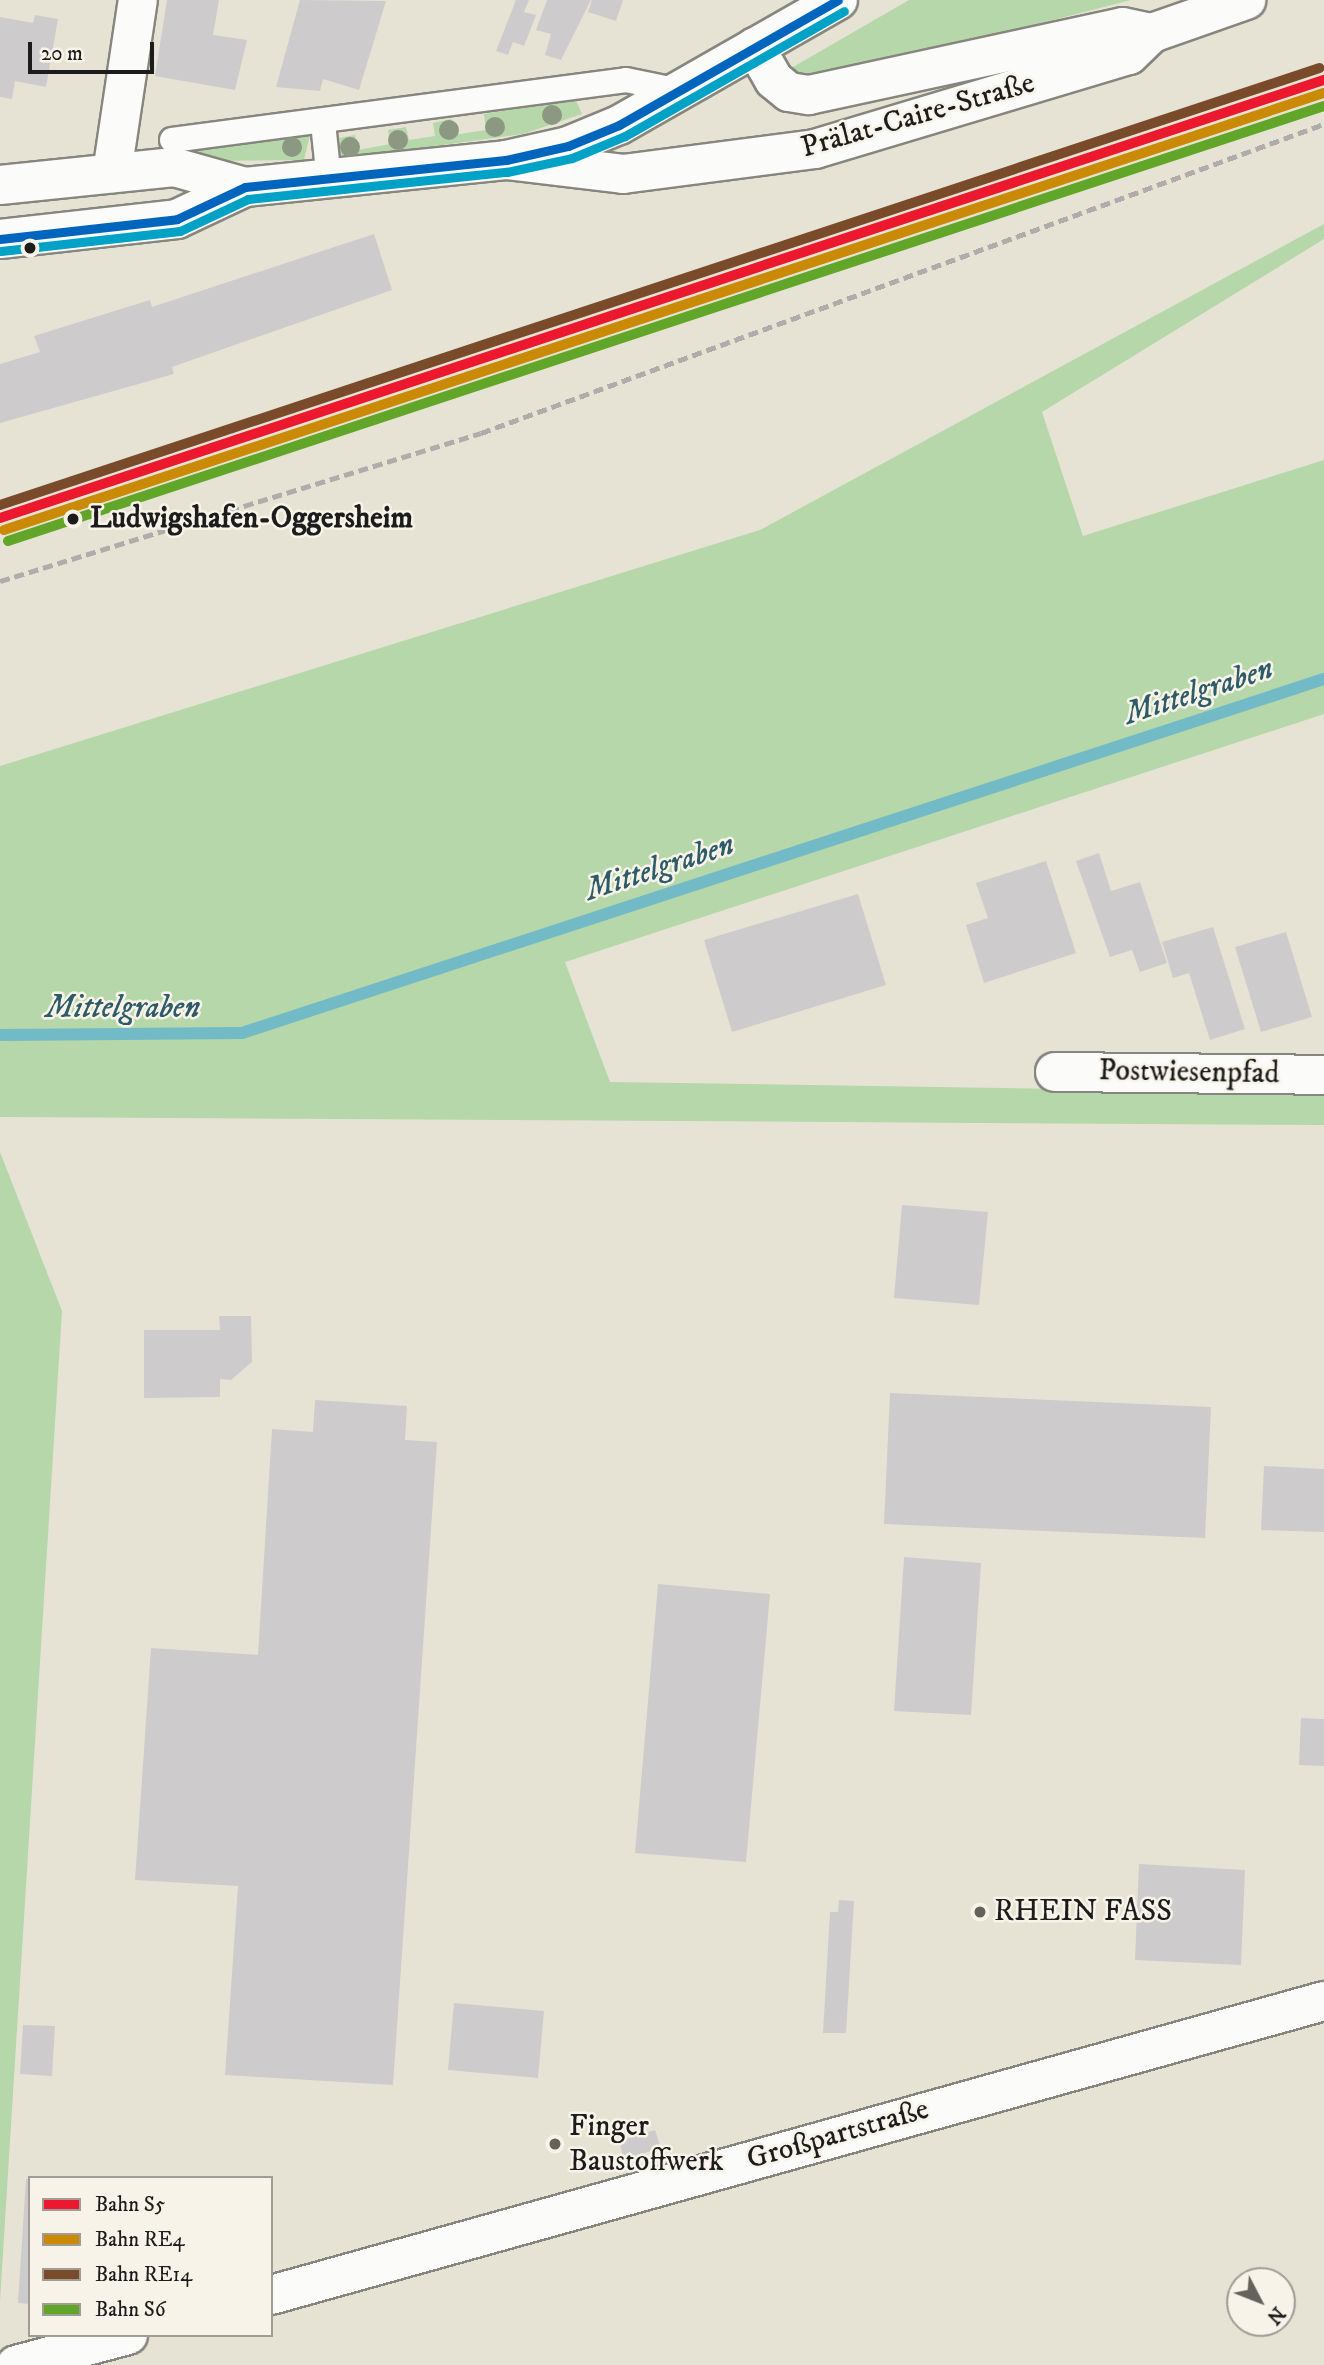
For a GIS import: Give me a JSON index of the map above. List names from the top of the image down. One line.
{"streets":{"street":["Prälat-Caire-Straße","Postwiesenpfad","Großpartstraße"]},"water":["Mittelgraben"],"places":["Ludwigshafen-Oggersheim","RHEIN FASS","Finger Baustoffwerk"],"lines":["rail line RE14","rail line S5","rail line RE4","rail line S6"],"legend":["Bahn S5","Bahn RE4","Bahn RE14","Bahn S6"],"scale_bar":"20 m","north":"bottom right"}
